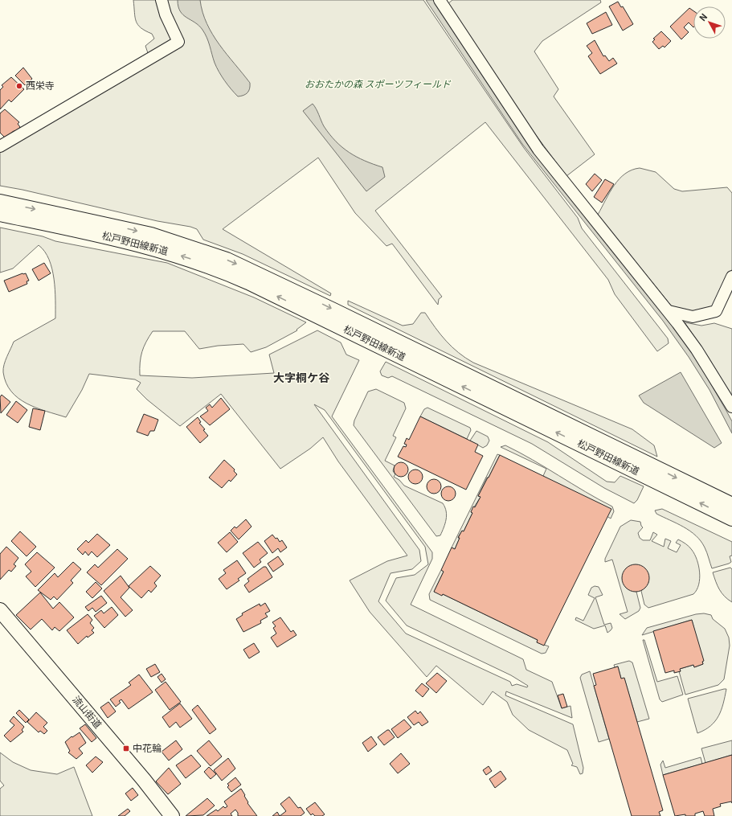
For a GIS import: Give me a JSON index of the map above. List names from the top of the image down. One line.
{"streets":{"main road":["松戸野田線新道","流山街道"]},"districts":["大字桐ケ谷"],"parks":["おおたかの森 スポーツフィールド"],"places":{"other":["西栄寺"],"transit":["中花輪"]},"north":"top left"}
